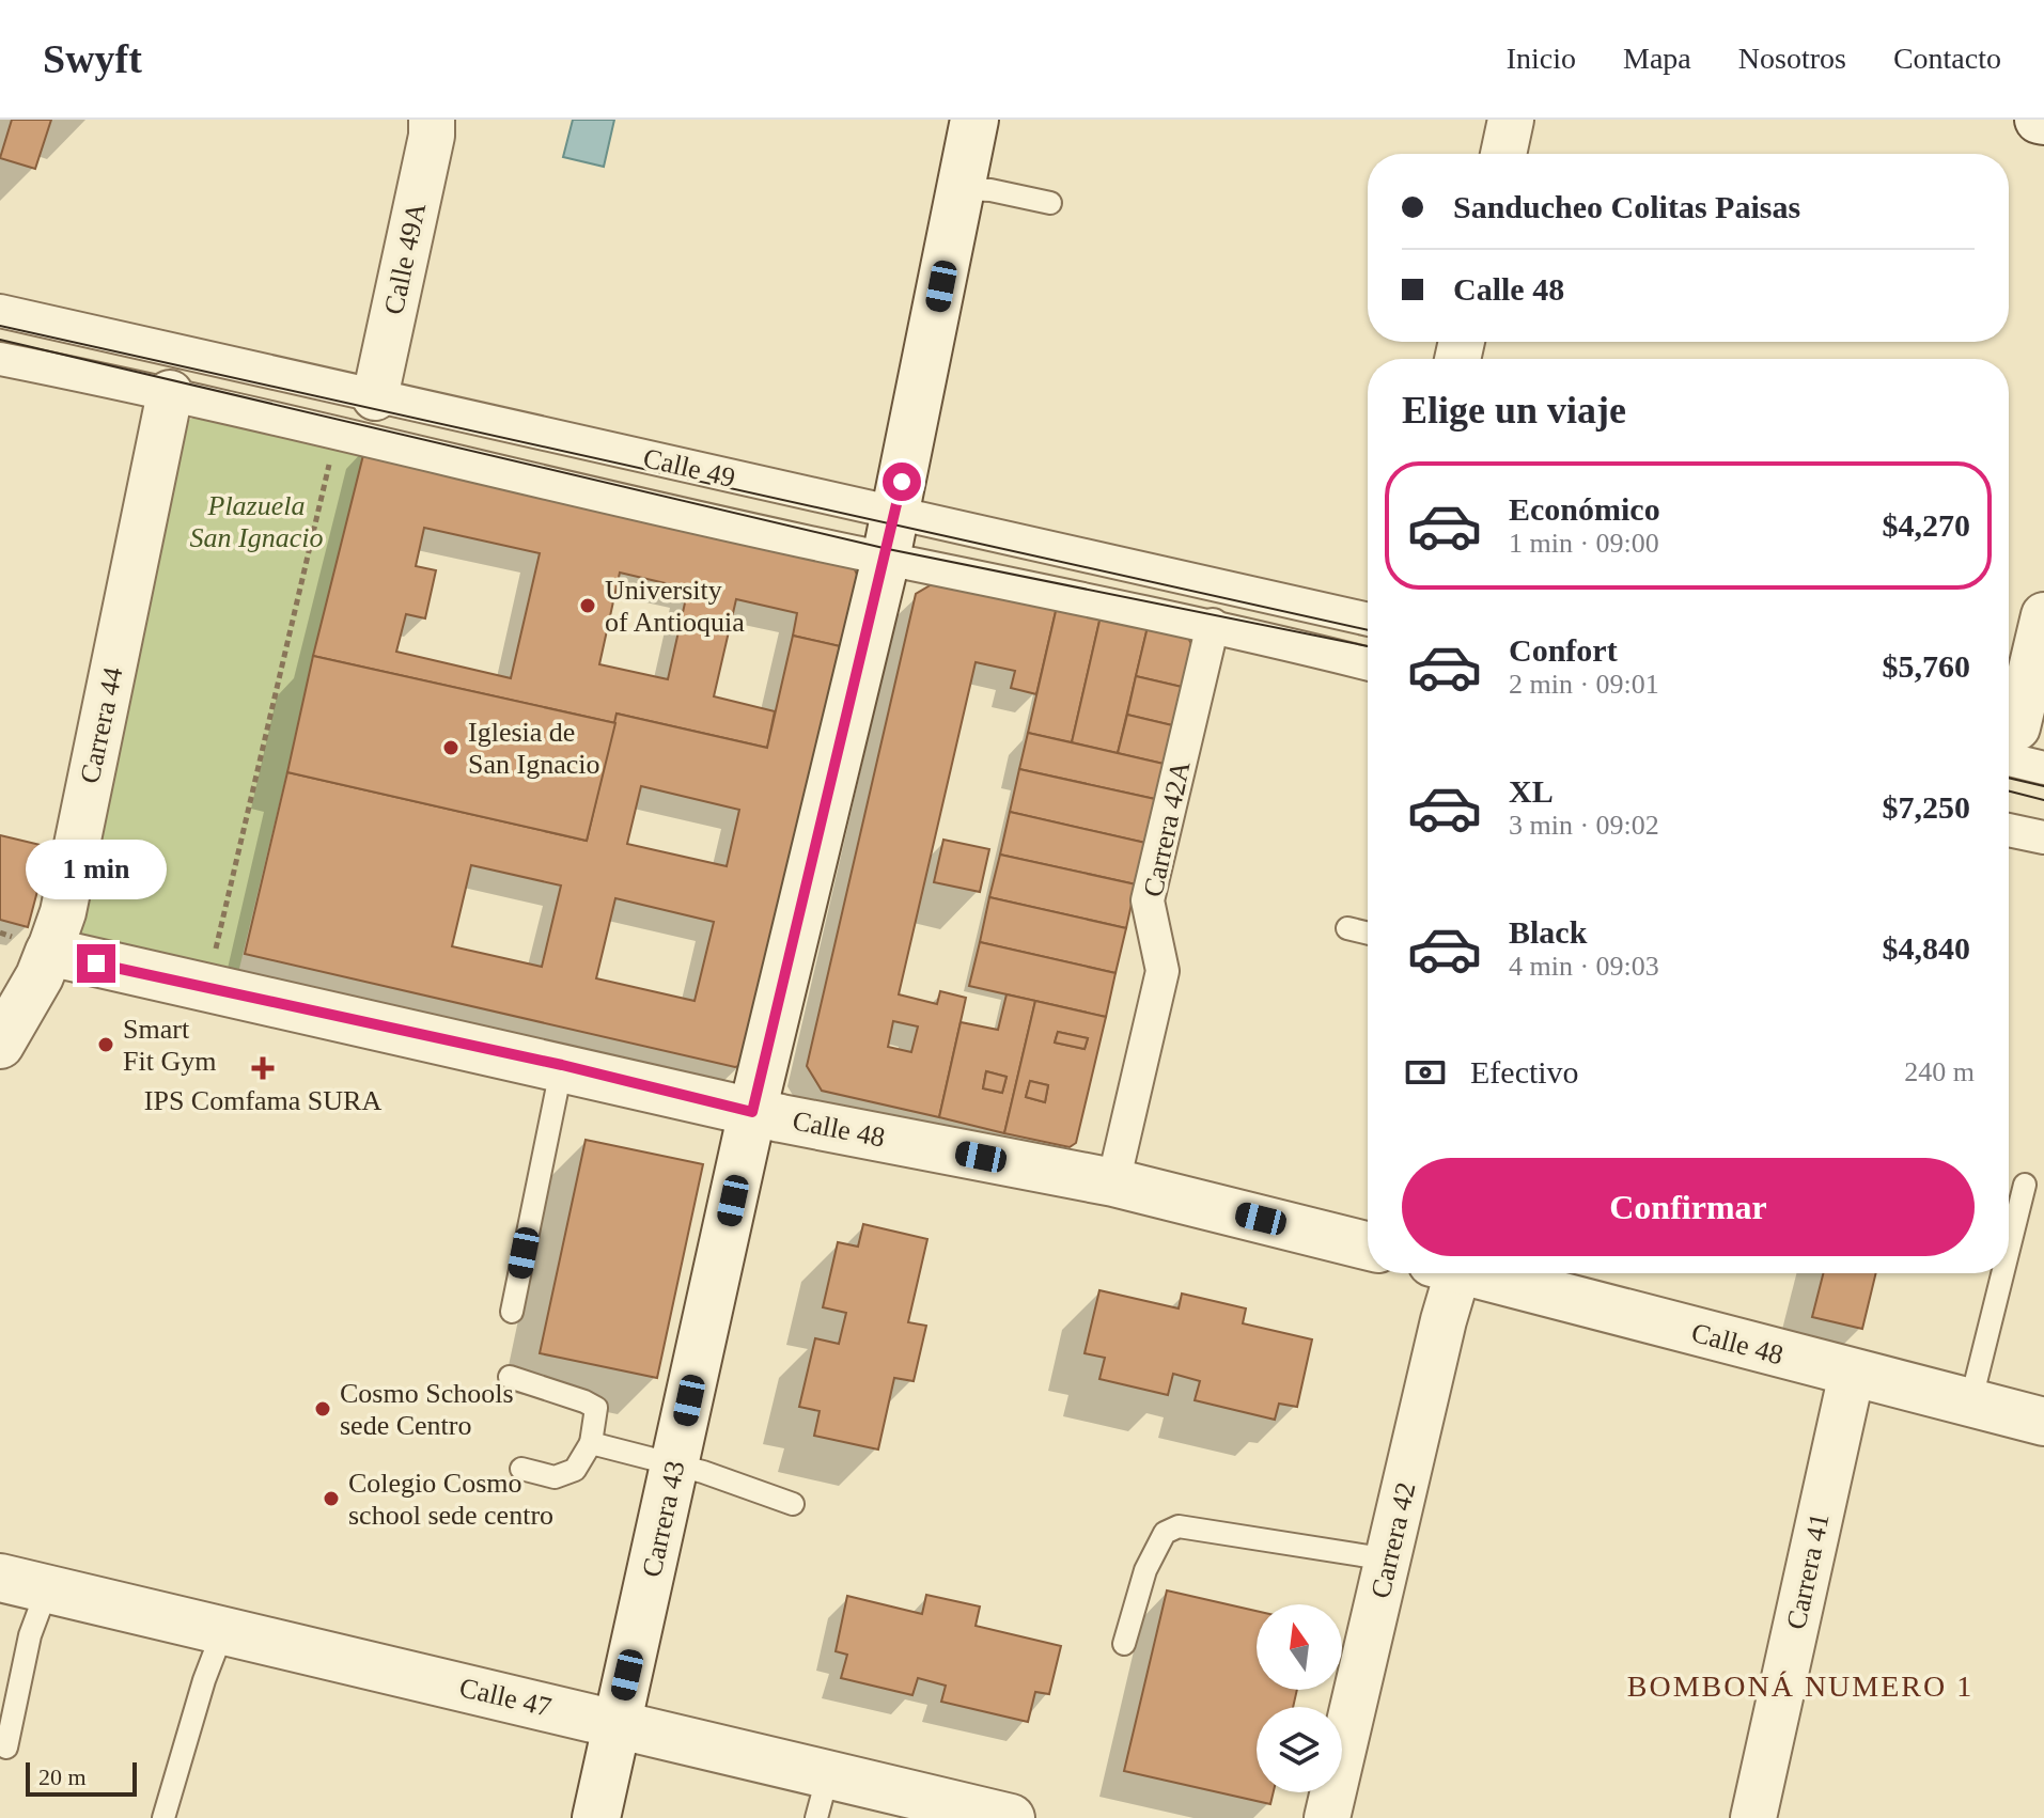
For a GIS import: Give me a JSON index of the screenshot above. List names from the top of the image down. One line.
{"streets":{"street":["Calle 49A","Calle 49","Carrera 44","Carrera 42A","Calle 48","Carrera 43","Carrera 42","Carrera 41","Calle 47"]},"crossings":[["Calle 49A","Calle 49"],["Calle 49","Carrera 44"],["Calle 49","Carrera 42A"],["Calle 49","Carrera 43"],["Carrera 44","Calle 48"],["Carrera 42A","Calle 48"],["Calle 48","Carrera 43"],["Calle 48","Carrera 41"],["Carrera 43","Calle 47"]],"districts":["BOMBONÁ NUMERO 1"],"parks":["Plazuela San Ignacio"],"places":{"other":["University of Antioquia","Iglesia de San Ignacio","Smart Fit Gym","Cosmo Schools sede Centro","Colegio Cosmo school sede centro"],"health":["IPS Comfama SURA"]},"scale_bar":"20 m","north":"top","page":{"header":"Swyft","nav":["Inicio","Mapa","Nosotros","Contacto"],"banner":["Sanducheo Colitas Paisas","Calle 48"],"heading":"Elige un viaje","list":[{"name":"Económico","note":"1 min · 09:00","value":"$4,270"},{"name":"Confort","note":"2 min · 09:01","value":"$5,760"},{"name":"XL","note":"3 min · 09:02","value":"$7,250"},{"name":"Black","note":"4 min · 09:03","value":"$4,840"}],"bubble":"1 min","pay":["Efectivo","240 m"],"buttons":"Confirmar","scale":"20 m"}}
